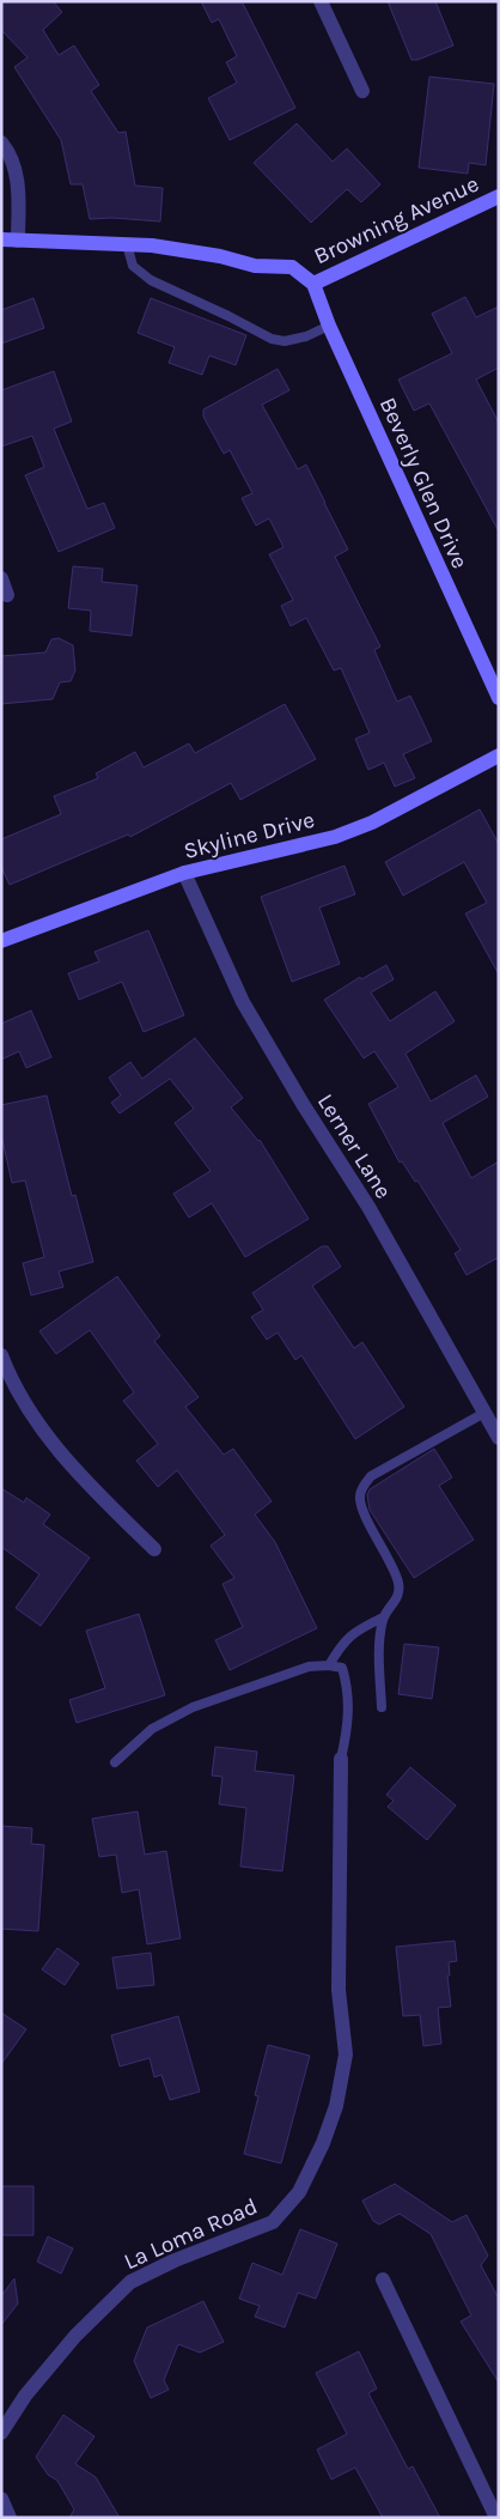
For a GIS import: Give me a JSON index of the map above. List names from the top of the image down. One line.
{"streets":{"street":["Browning Avenue","Beverly Glen Drive","Skyline Drive","Lerner Lane","La Loma Road"]},"crossings":[["Browning Avenue","Beverly Glen Drive"],["Skyline Drive","Lerner Lane"]]}
